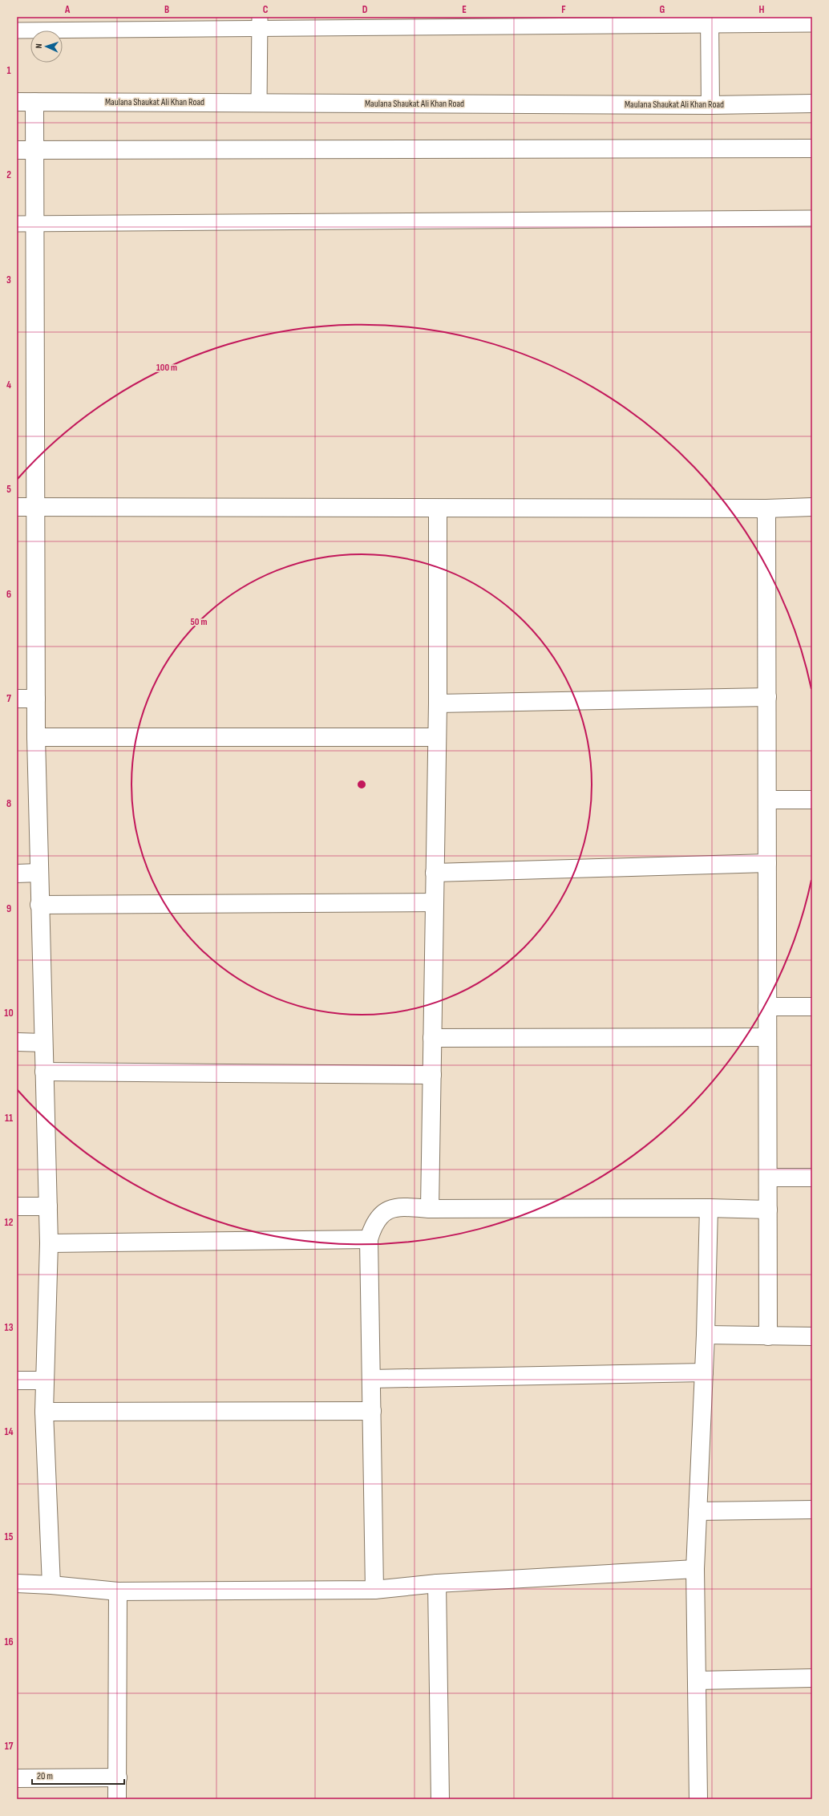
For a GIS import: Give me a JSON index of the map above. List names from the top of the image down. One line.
{"streets":{"street":["Maulana Shaukat Ali Khan Road"]},"scale_bar":"20 m","north":"left","grid":{"columns":["A","B","C","D","E","F","G","H"],"rows":["1","2","3","4","5","6","7","8","9","10","11","12","13","14","15","16","17"]},"rings":["100 m","50 m"]}
